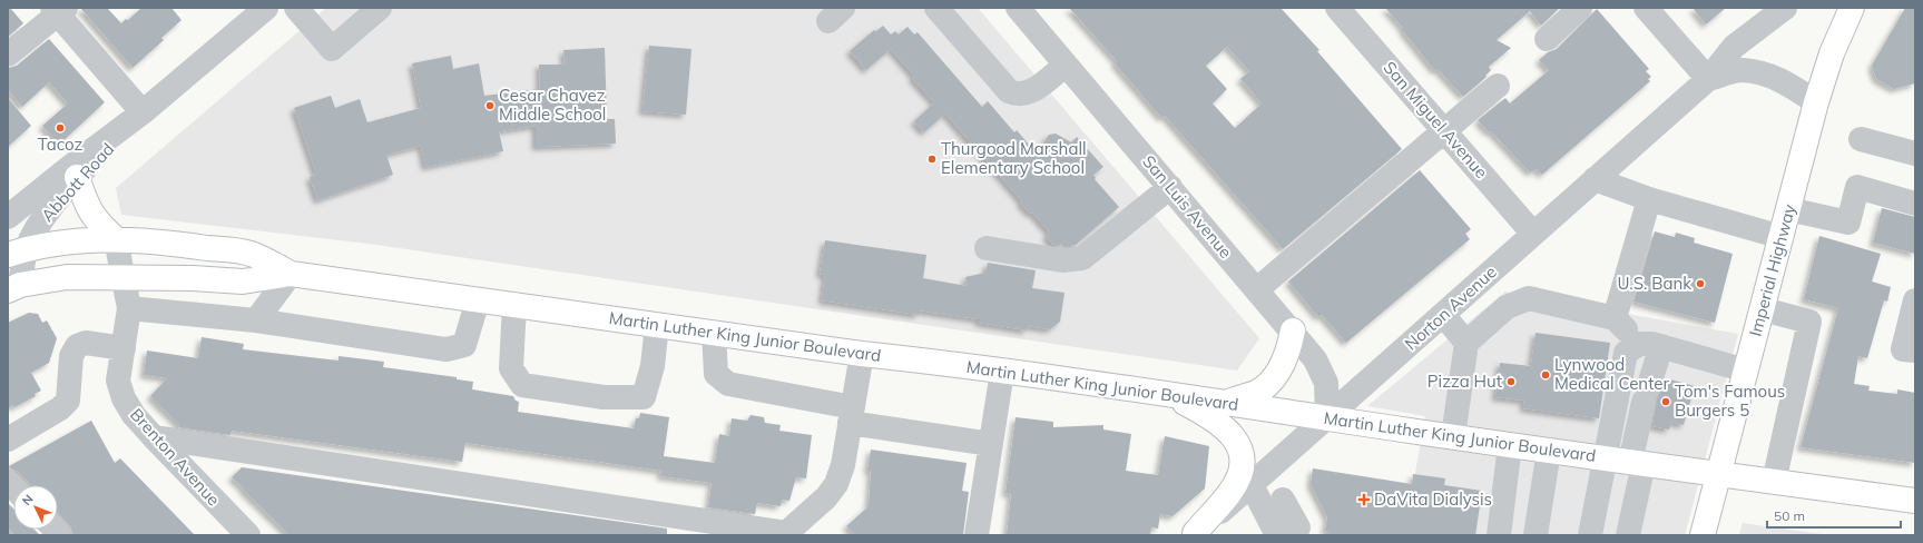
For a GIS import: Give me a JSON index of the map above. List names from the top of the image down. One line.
{"streets":{"main road":["Imperial Highway","Martin Luther King Junior Boulevard"],"street":["San Miguel Avenue","Abbott Road","San Luis Avenue","Norton Avenue","Brenton Avenue"]},"crossings":[["San Miguel Avenue","Norton Avenue"],["Abbott Road","Martin Luther King Junior Boulevard"],["San Luis Avenue","Norton Avenue"],["San Luis Avenue","Martin Luther King Junior Boulevard"],["Imperial Highway","Norton Avenue"],["Imperial Highway","Martin Luther King Junior Boulevard"],["Norton Avenue","Martin Luther King Junior Boulevard"],["Martin Luther King Junior Boulevard","Brenton Avenue"]],"places":{"other":["Cesar Chavez Middle School","Tacoz","Thurgood Marshall Elementary School","U.S. Bank","Lynwood Medical Center","Pizza Hut","Tom's Famous Burgers 5"],"health":["DaVita Dialysis"]},"scale_bar":"50 m","north":"top left"}
